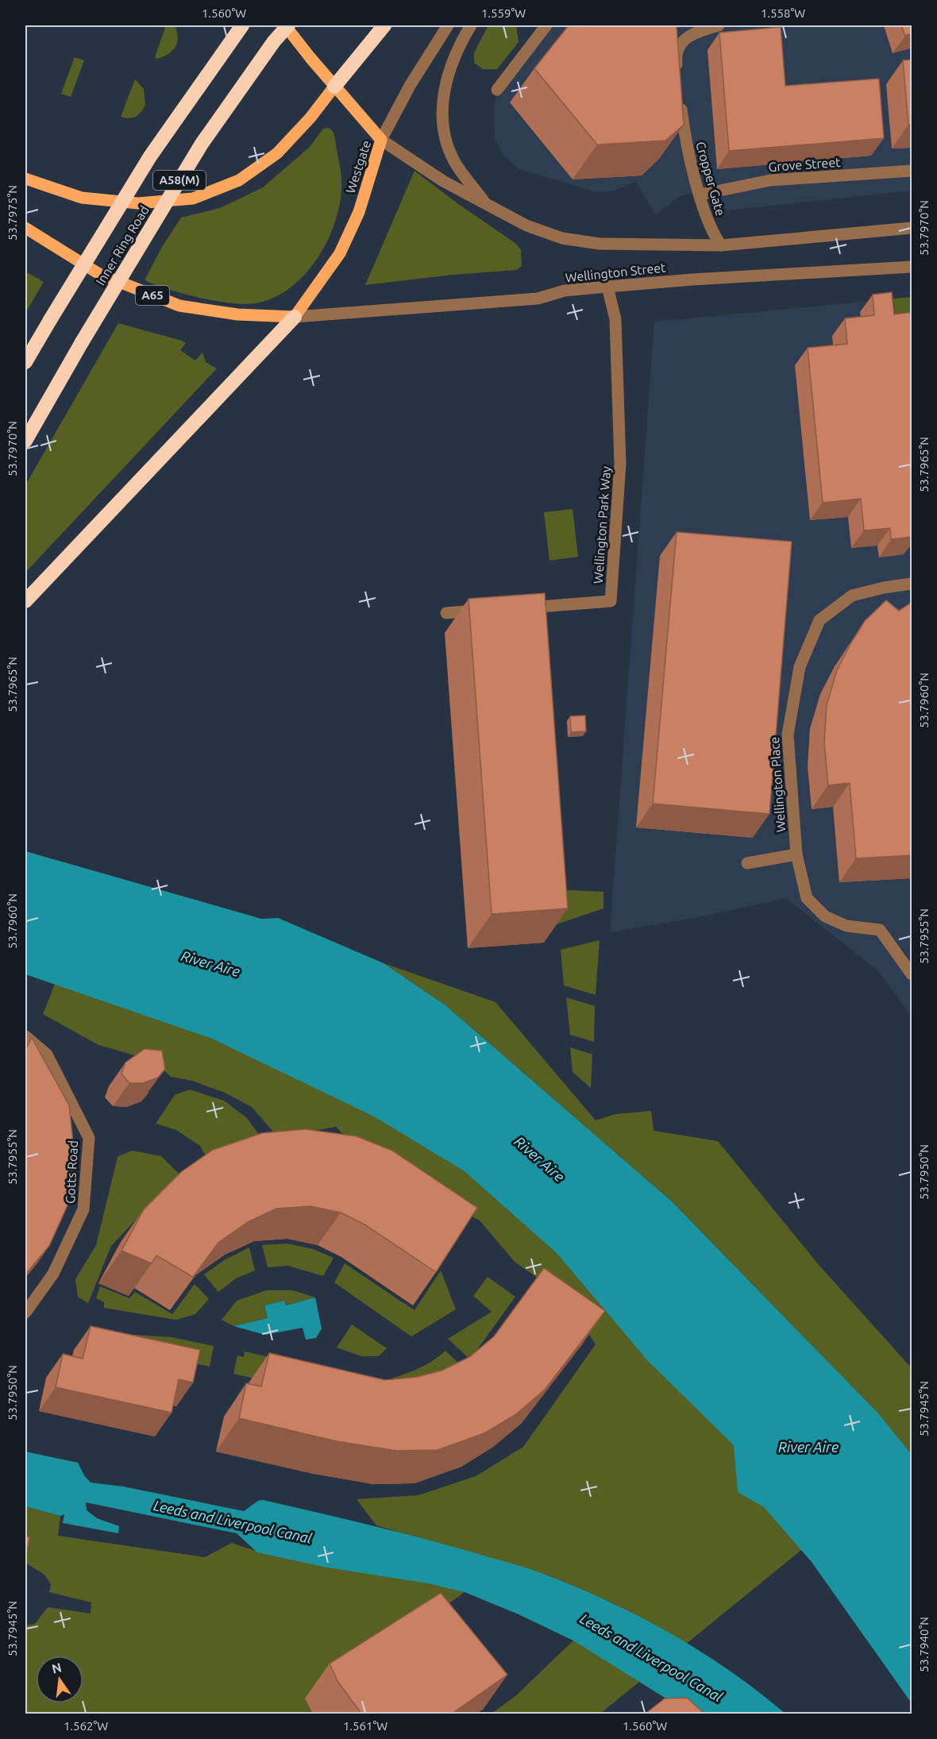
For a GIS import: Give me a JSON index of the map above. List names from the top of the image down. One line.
{"streets":{"highway":["A58(M)","Inner Ring Road"],"main road":["Westgate","A65"],"street":["Grove Street","Cropper Gate","Wellington Street","Wellington Park Way","Wellington Place","Gotts Road"]},"crossings":[["Grove Street","Cropper Gate"],["Westgate","Wellington Street"],["Westgate","A65"],["Cropper Gate","Wellington Street"],["Wellington Street","A65"],["Wellington Street","Wellington Park Way"]],"water":["River Aire","Leeds and Liverpool Canal"],"north":"top","coordinates":["1.560°W","1.559°W","1.558°W","53.7975°N","53.7970°N","53.7965°N","53.7960°N","53.7955°N","53.7950°N","53.7945°N","53.7940°N","1.562°W","1.561°W"]}
